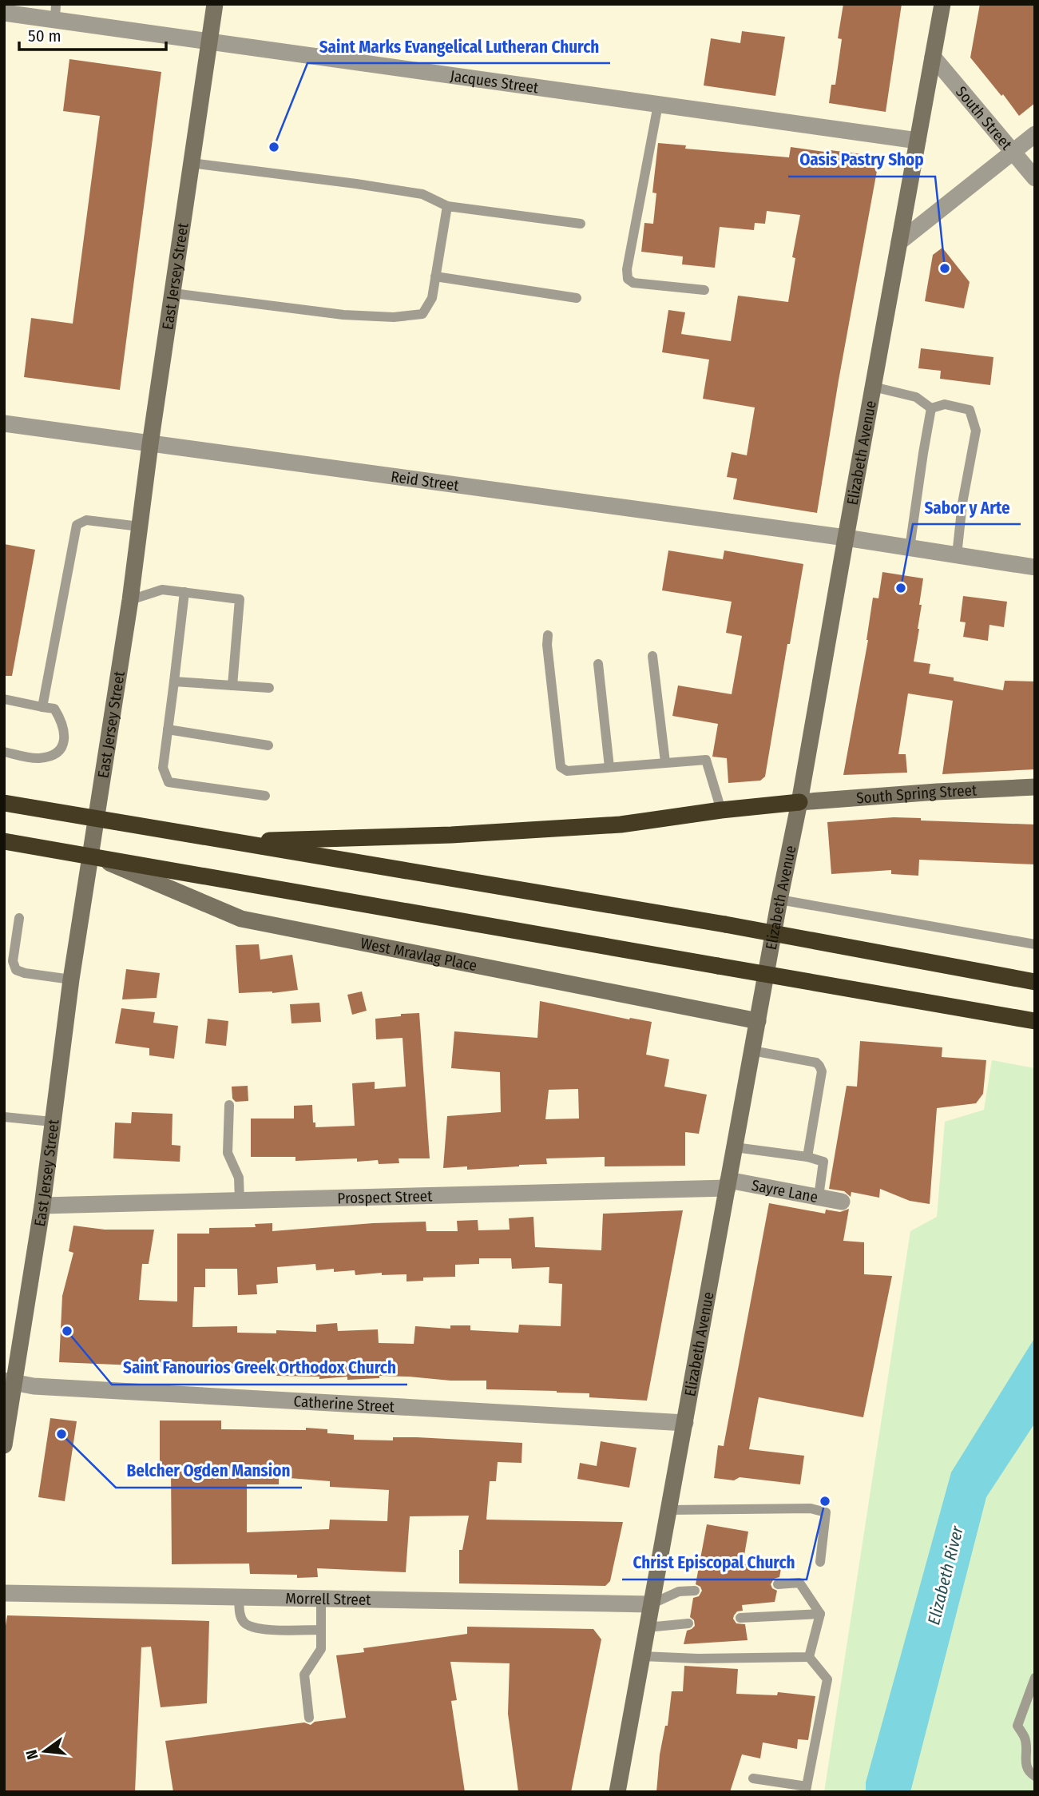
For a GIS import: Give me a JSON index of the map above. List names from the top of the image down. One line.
{"streets":{"street":["Jacques Street","South Street","East Jersey Street","Elizabeth Avenue","Reid Street","South Spring Street","West Mravlag Place","Sayre Lane","Prospect Street","Catherine Street","Morrell Street"]},"crossings":[["Jacques Street","East Jersey Street"],["Jacques Street","Elizabeth Avenue"],["South Street","Elizabeth Avenue"],["East Jersey Street","Reid Street"],["East Jersey Street","West Mravlag Place"],["East Jersey Street","Prospect Street"],["East Jersey Street","Catherine Street"],["Elizabeth Avenue","Reid Street"],["Elizabeth Avenue","South Spring Street"],["Elizabeth Avenue","West Mravlag Place"],["Elizabeth Avenue","Sayre Lane"],["Elizabeth Avenue","Prospect Street"],["Elizabeth Avenue","Catherine Street"],["Elizabeth Avenue","Morrell Street"],["Sayre Lane","Prospect Street"]],"water":["Elizabeth River"],"places":["Saint Marks Evangelical Lutheran Church","Oasis Pastry Shop","Sabor y Arte","Saint Fanourios Greek Orthodox Church","Belcher Ogden Mansion","Christ Episcopal Church"],"scale_bar":"50 m","north":"left"}
